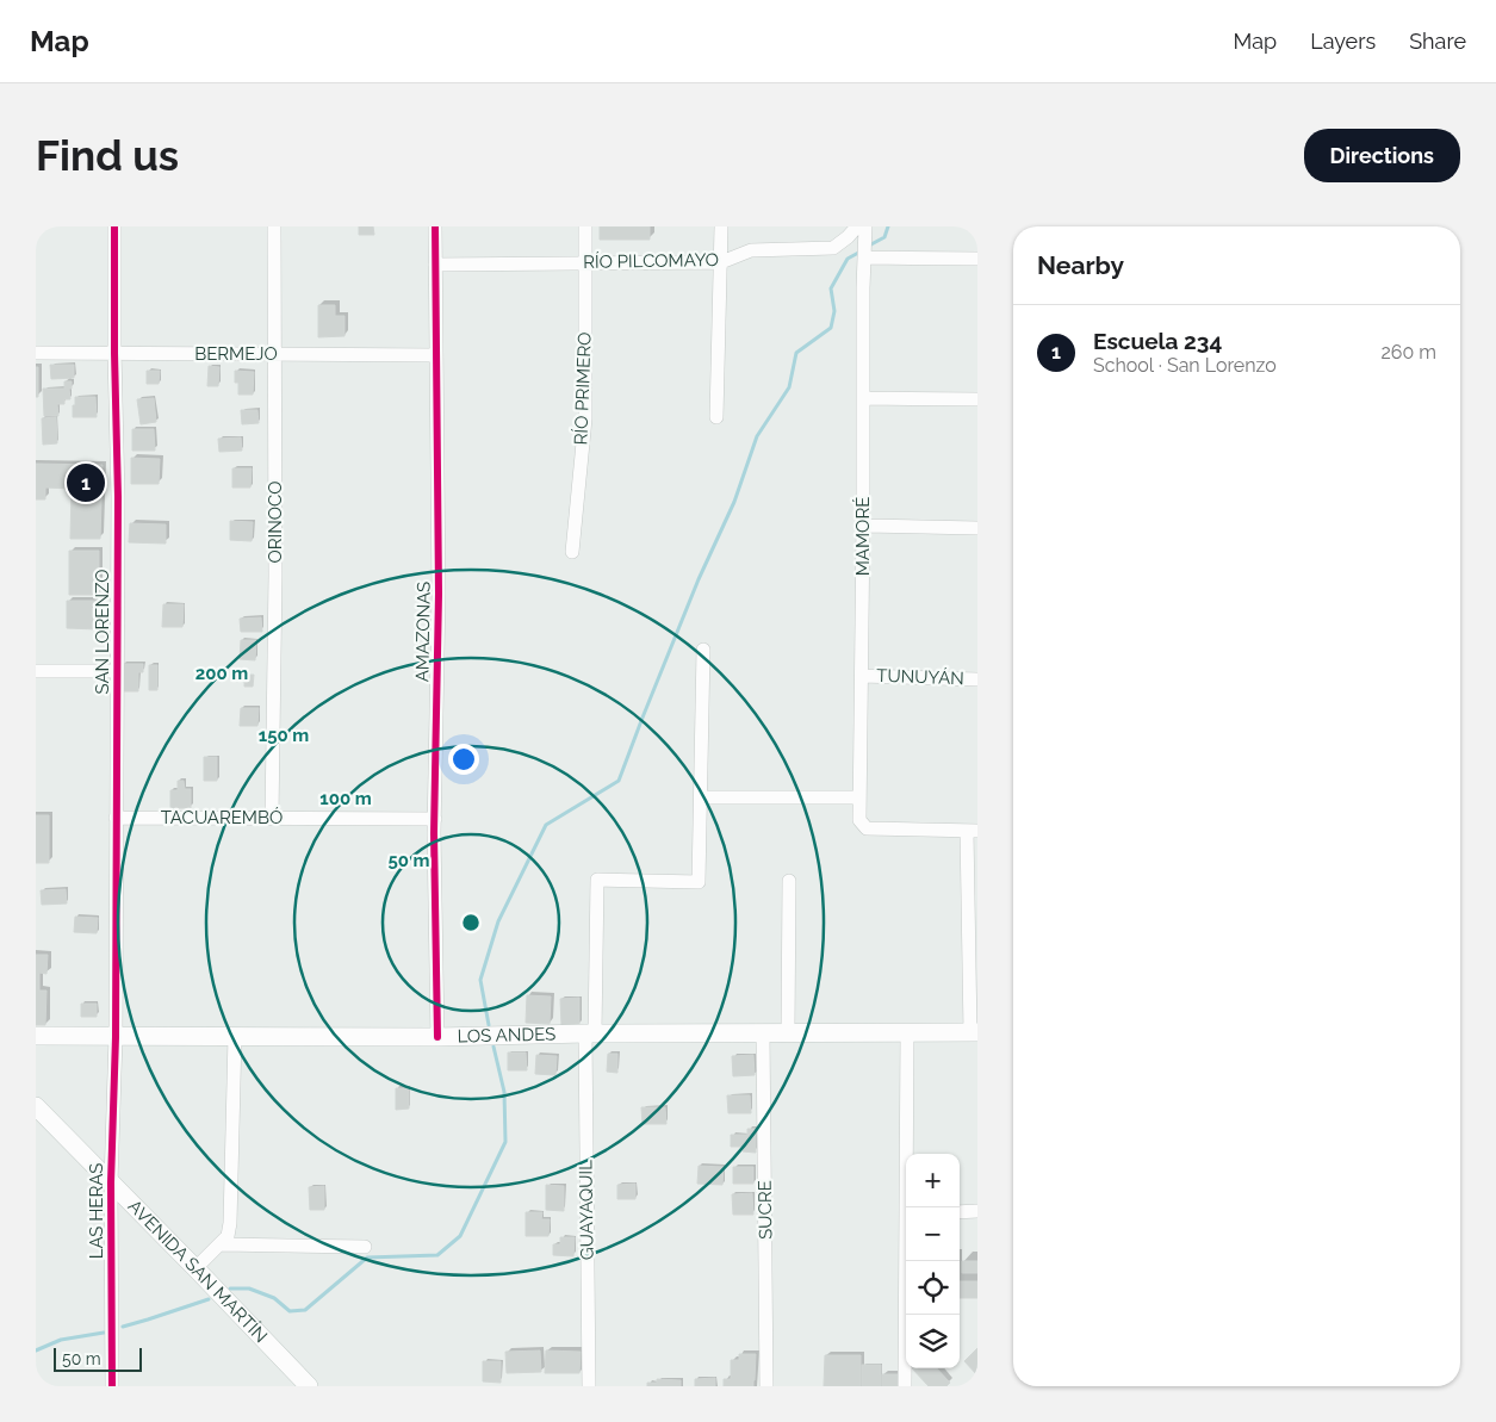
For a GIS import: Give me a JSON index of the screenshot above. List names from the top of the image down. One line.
{"streets":{"main road":["LOS ANDES","AVENIDA SAN MARTÍN"],"street":["RÍO PILCOMAYO","BERMEJO","RÍO PRIMERO","ORINOCO","MAMORÉ","SAN LORENZO","AMAZONAS","TUNUYÁN","TACUAREMBÓ","GUAYAQUIL","SUCRE","LAS HERAS"]},"crossings":[["RÍO PILCOMAYO","RÍO PRIMERO"],["RÍO PILCOMAYO","AMAZONAS"],["BERMEJO","ORINOCO"],["BERMEJO","SAN LORENZO"],["BERMEJO","AMAZONAS"],["ORINOCO","TACUAREMBÓ"],["MAMORÉ","TUNUYÁN"],["SAN LORENZO","TACUAREMBÓ"],["SAN LORENZO","LOS ANDES"],["SAN LORENZO","LAS HERAS"],["AMAZONAS","TACUAREMBÓ"],["AMAZONAS","LOS ANDES"],["LOS ANDES","GUAYAQUIL"],["LOS ANDES","SUCRE"],["LOS ANDES","LAS HERAS"],["LAS HERAS","AVENIDA SAN MARTÍN"]],"scale_bar":"50 m","page":{"header":"Map","nav":["Map","Layers","Share"],"buttons":"Directions","title":"Find us","heading":"Nearby","list":[{"mark":"1","name":"Escuela 234","note":"School · San Lorenzo","value":"260 m"}],"pins":"1","map_buttons":["+","−"],"scale":"50 m"},"rings":["200 m","150 m","100 m","50 m"]}
